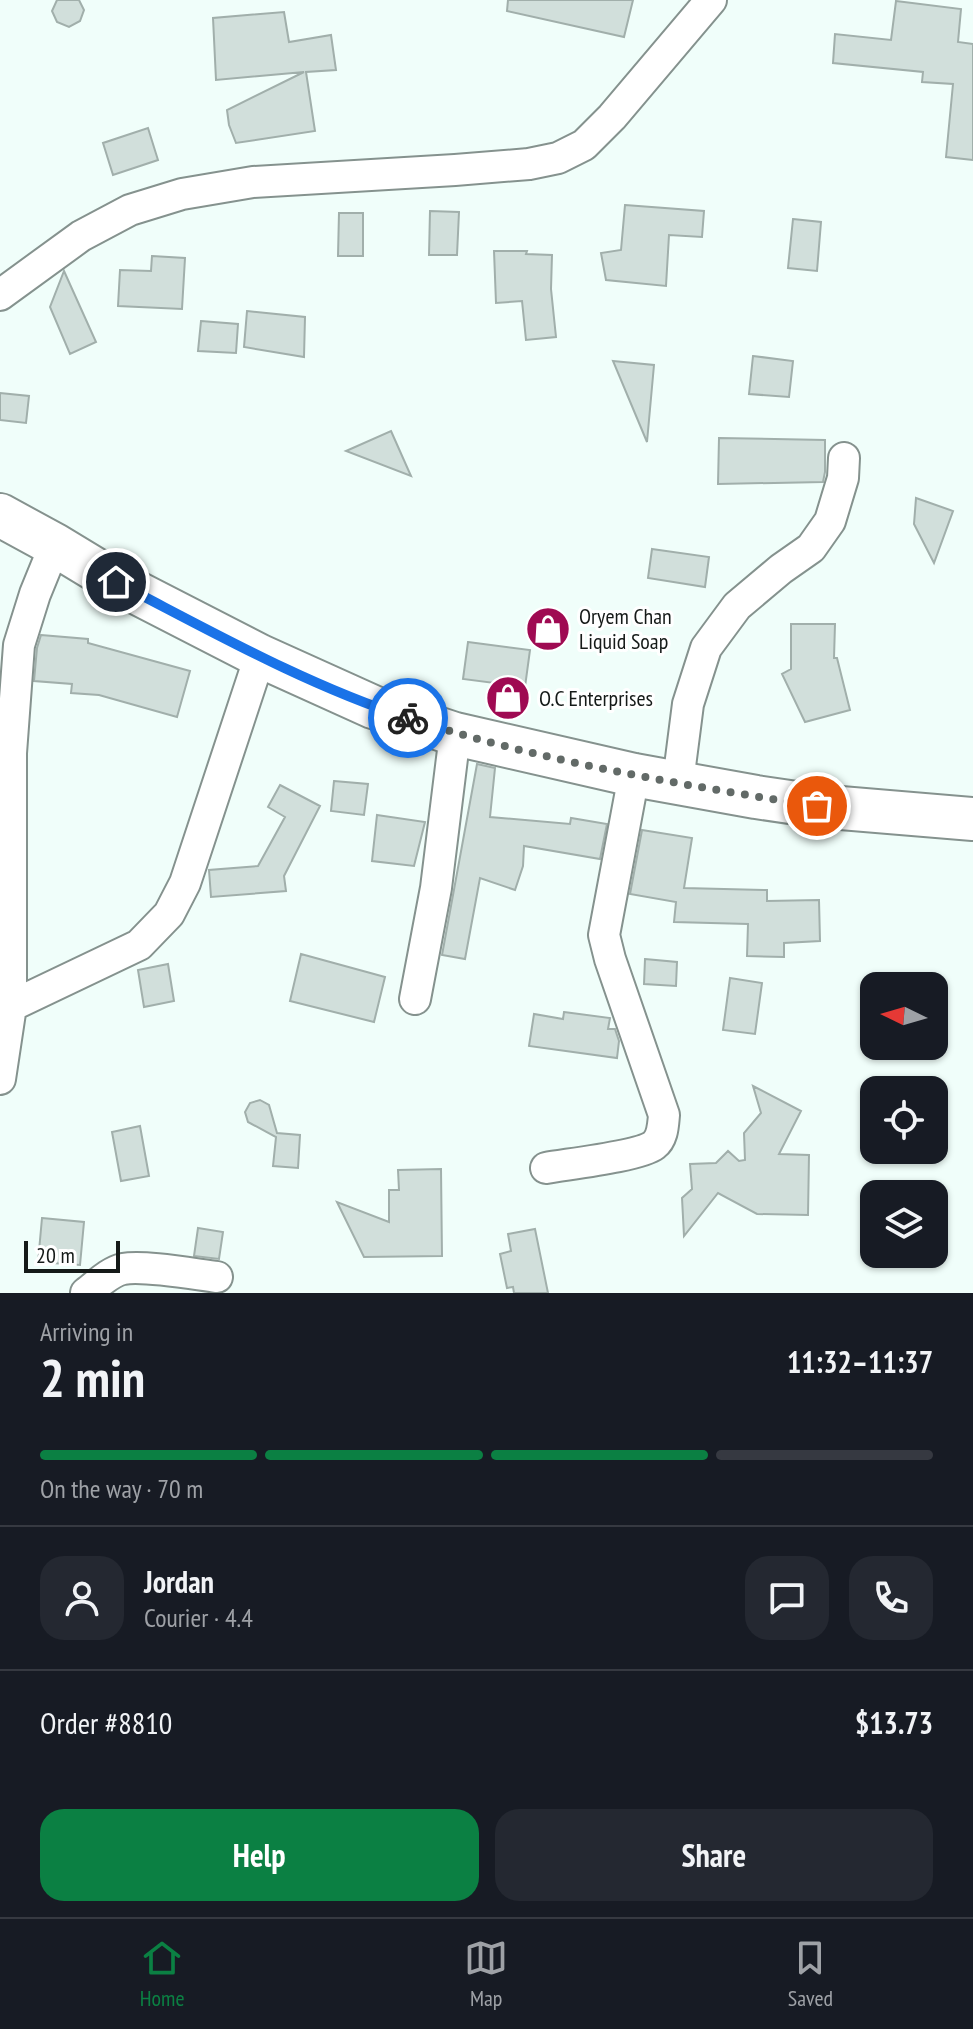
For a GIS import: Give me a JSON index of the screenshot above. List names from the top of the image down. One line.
{"places":{"shop":["Oryem Chan Liquid Soap","O.C Enterprises"]},"scale_bar":"20 m","north":"left","page":{"scale":"20 m","heading":["2 min","Arriving in","11:32–11:37"],"panel":["Jordan","Courier · 4.4","Order #8810","$13.73"],"bar":"On the way · 70 m","buttons":["Help","Share"],"tabs":["Home","Map","Saved"]}}
